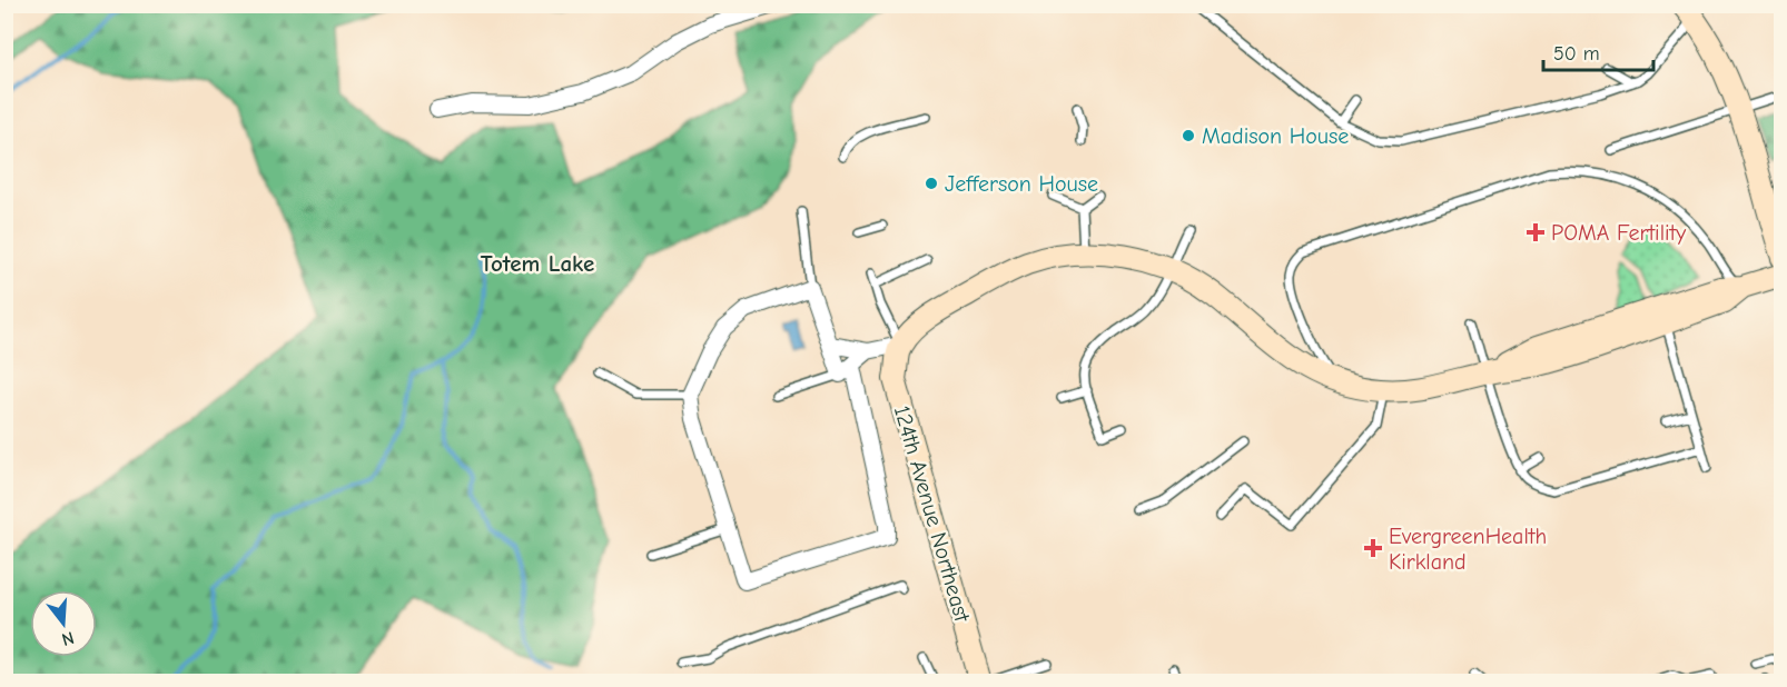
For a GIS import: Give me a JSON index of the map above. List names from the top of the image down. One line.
{"streets":{"street":["124th Avenue Northeast"]},"districts":["Totem Lake"],"places":{"other":["Madison House","Jefferson House"],"health":["POMA Fertility","EvergreenHealth Kirkland"]},"scale_bar":"50 m","north":"bottom"}
